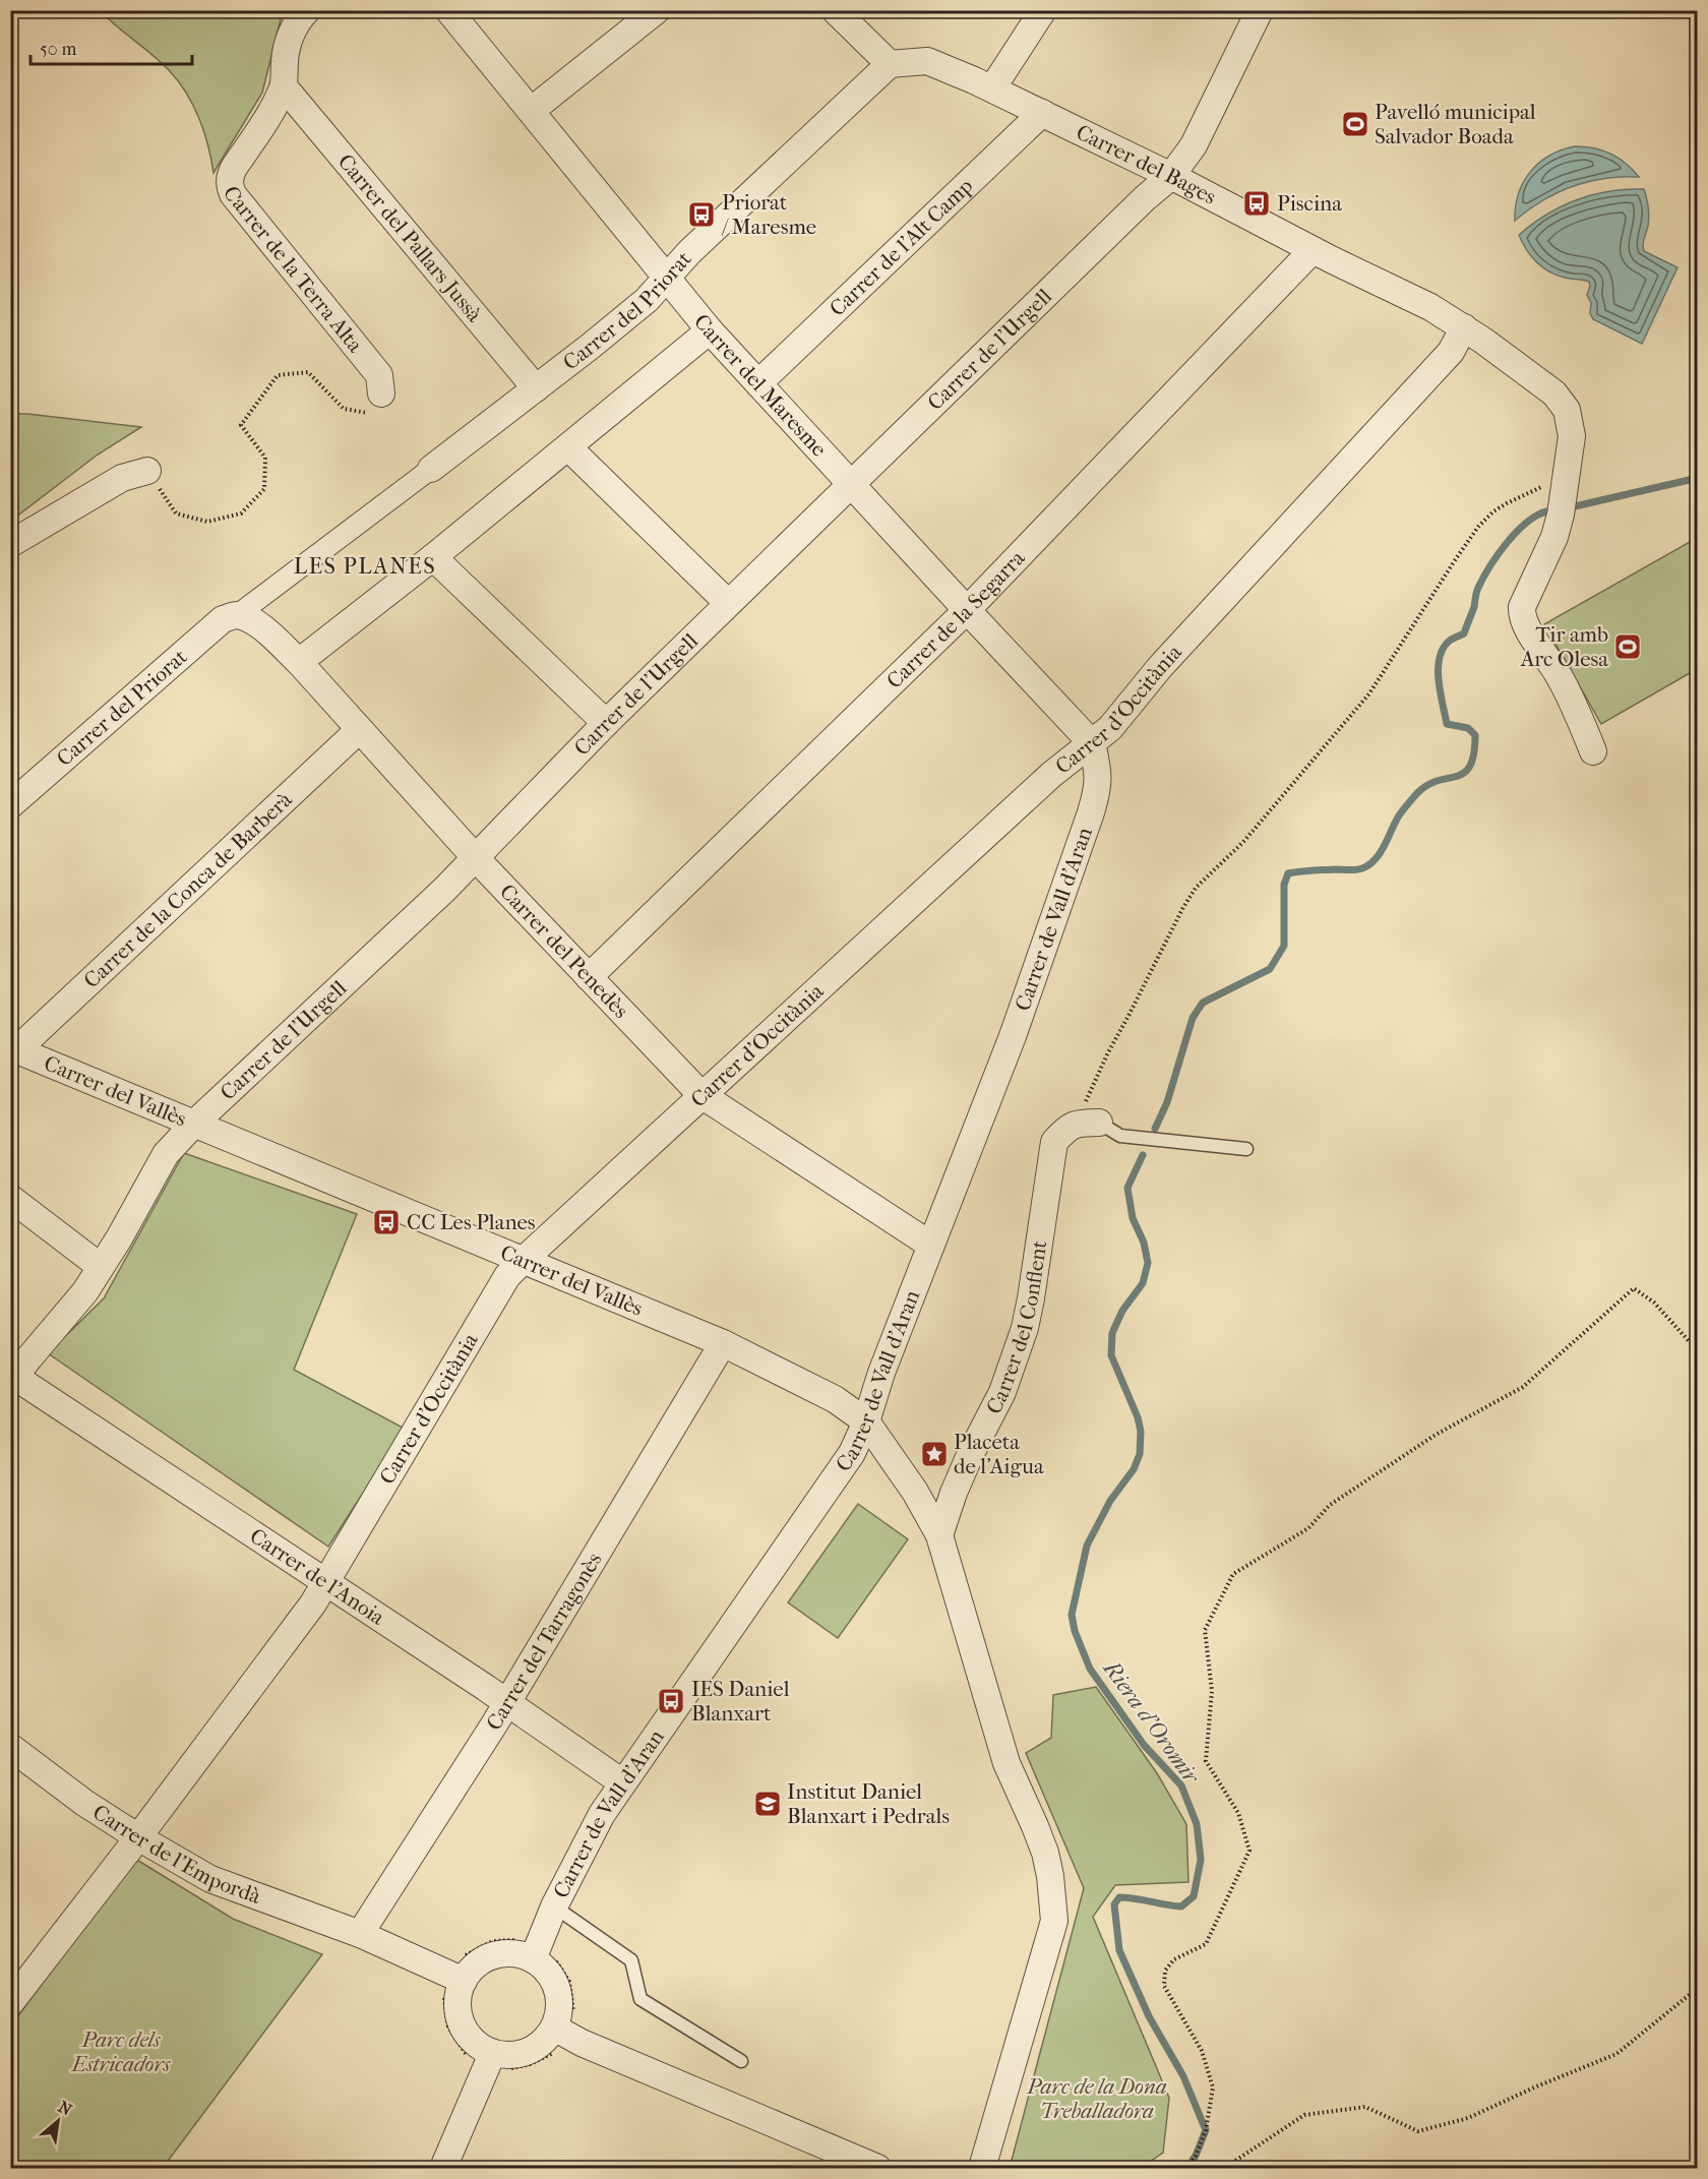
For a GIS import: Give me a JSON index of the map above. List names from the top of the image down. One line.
{"streets":{"street":["Carrer del Bages","Carrer del Pallars Jussà","Carrer de l'Alt Camp","Carrer de la Terra Alta","Carrer del Priorat","Carrer de l'Urgell","Carrer del Maresme","Carrer de la Segarra","Carrer d'Occitània","Carrer de la Conca de Barberà","Carrer de Vall d'Aran","Carrer del Penedès","Carrer del Vallès","Carrer del Conflent","Carrer de l'Anoia","Carrer del Tarragonès","Carrer de l'Empordà"]},"crossings":[["Carrer del Bages","Carrer de l'Alt Camp"],["Carrer del Bages","Carrer del Priorat"],["Carrer del Bages","Carrer de l'Urgell"],["Carrer del Bages","Carrer de la Segarra"],["Carrer del Bages","Carrer d'Occitània"],["Carrer del Pallars Jussà","Carrer de la Terra Alta"],["Carrer del Pallars Jussà","Carrer del Priorat"],["Carrer de l'Alt Camp","Carrer del Maresme"],["Carrer del Priorat","Carrer del Maresme"],["Carrer del Priorat","Carrer del Penedès"],["Carrer de l'Urgell","Carrer del Maresme"],["Carrer de l'Urgell","Carrer del Penedès"],["Carrer de l'Urgell","Carrer del Vallès"],["Carrer de l'Urgell","Carrer de l'Anoia"],["Carrer del Maresme","Carrer de la Segarra"],["Carrer del Maresme","Carrer d'Occitània"],["Carrer del Maresme","Carrer de Vall d'Aran"],["Carrer de la Segarra","Carrer del Penedès"],["Carrer d'Occitània","Carrer de Vall d'Aran"],["Carrer d'Occitània","Carrer del Penedès"],["Carrer d'Occitània","Carrer del Vallès"],["Carrer d'Occitània","Carrer de l'Anoia"],["Carrer d'Occitània","Carrer de l'Empordà"],["Carrer de la Conca de Barberà","Carrer del Penedès"],["Carrer de la Conca de Barberà","Carrer del Vallès"],["Carrer de Vall d'Aran","Carrer del Penedès"],["Carrer de Vall d'Aran","Carrer del Vallès"],["Carrer de Vall d'Aran","Carrer de l'Anoia"],["Carrer de Vall d'Aran","Carrer de l'Empordà"],["Carrer del Vallès","Carrer del Conflent"],["Carrer del Vallès","Carrer del Tarragonès"],["Carrer de l'Anoia","Carrer del Tarragonès"],["Carrer del Tarragonès","Carrer de l'Empordà"]],"districts":["LES PLANES"],"water":["Riera d'Oromir"],"parks":["Parc dels Estricadors","Parc de la Dona Treballadora"],"places":{"sports":["Pavelló municipal Salvador Boada","Tir amb Arc Olesa"],"bus stop":["Piscina","Priorat / Maresme","CC Les Planes","IES Daniel Blanxart"],"place":["Placeta de l'Aigua"],"school or university":["Institut Daniel Blanxart i Pedrals"]},"scale_bar":"50 m","north":"top right"}
